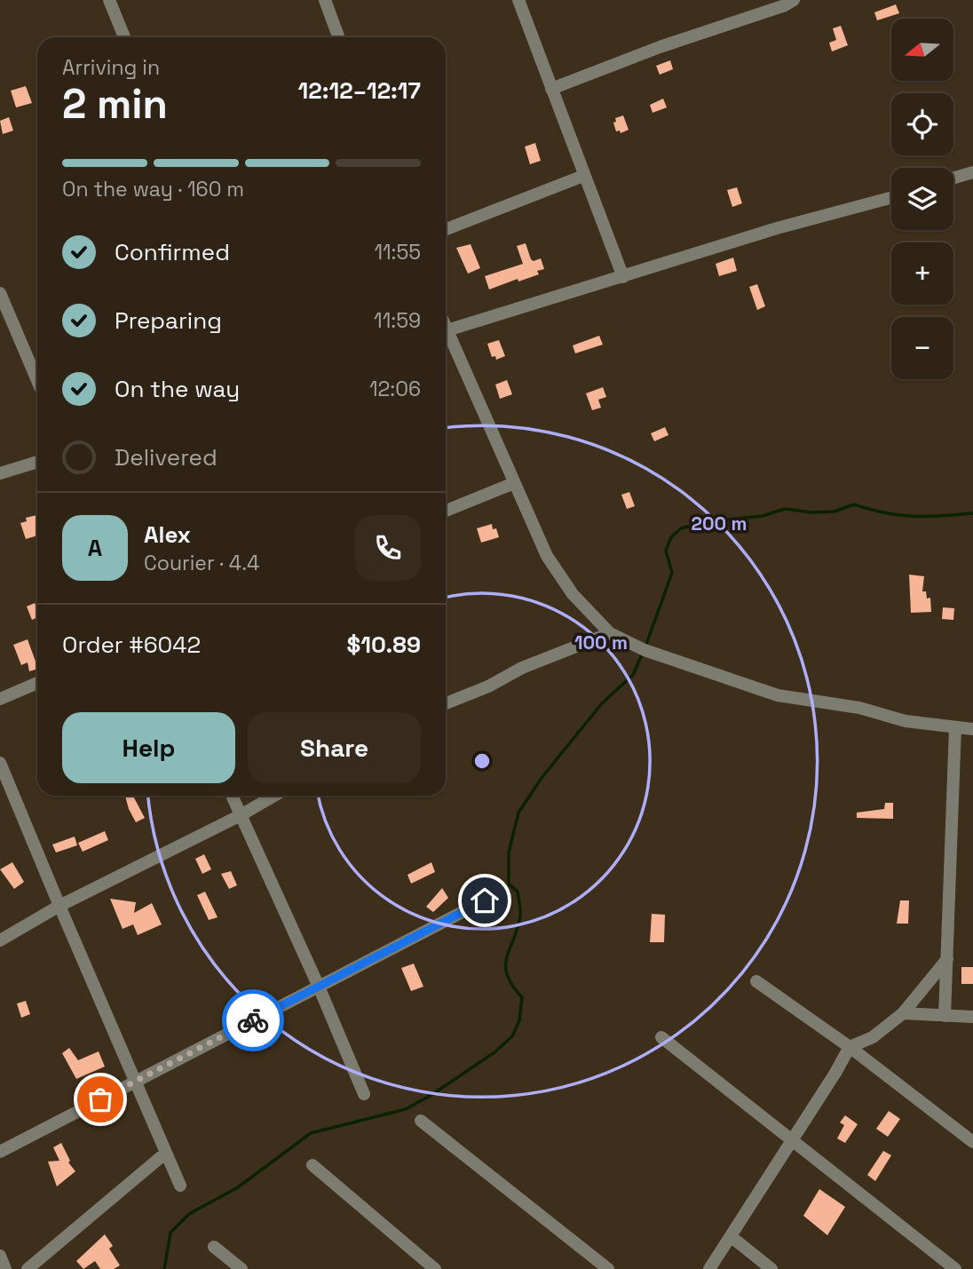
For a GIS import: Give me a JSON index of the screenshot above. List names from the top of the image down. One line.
{"north":"left","page":{"map_buttons":["+","−"],"heading":["2 min","Arriving in","12:12–12:17"],"panel":["Alex","Courier · 4.4","Order #6042","$10.89"],"bar":"On the way · 160 m","list":[["Confirmed","11:55"],["Preparing","11:59"],["On the way","12:06"],"Delivered"],"round":"A","buttons":["Help","Share"]},"rings":["200 m","100 m"]}
